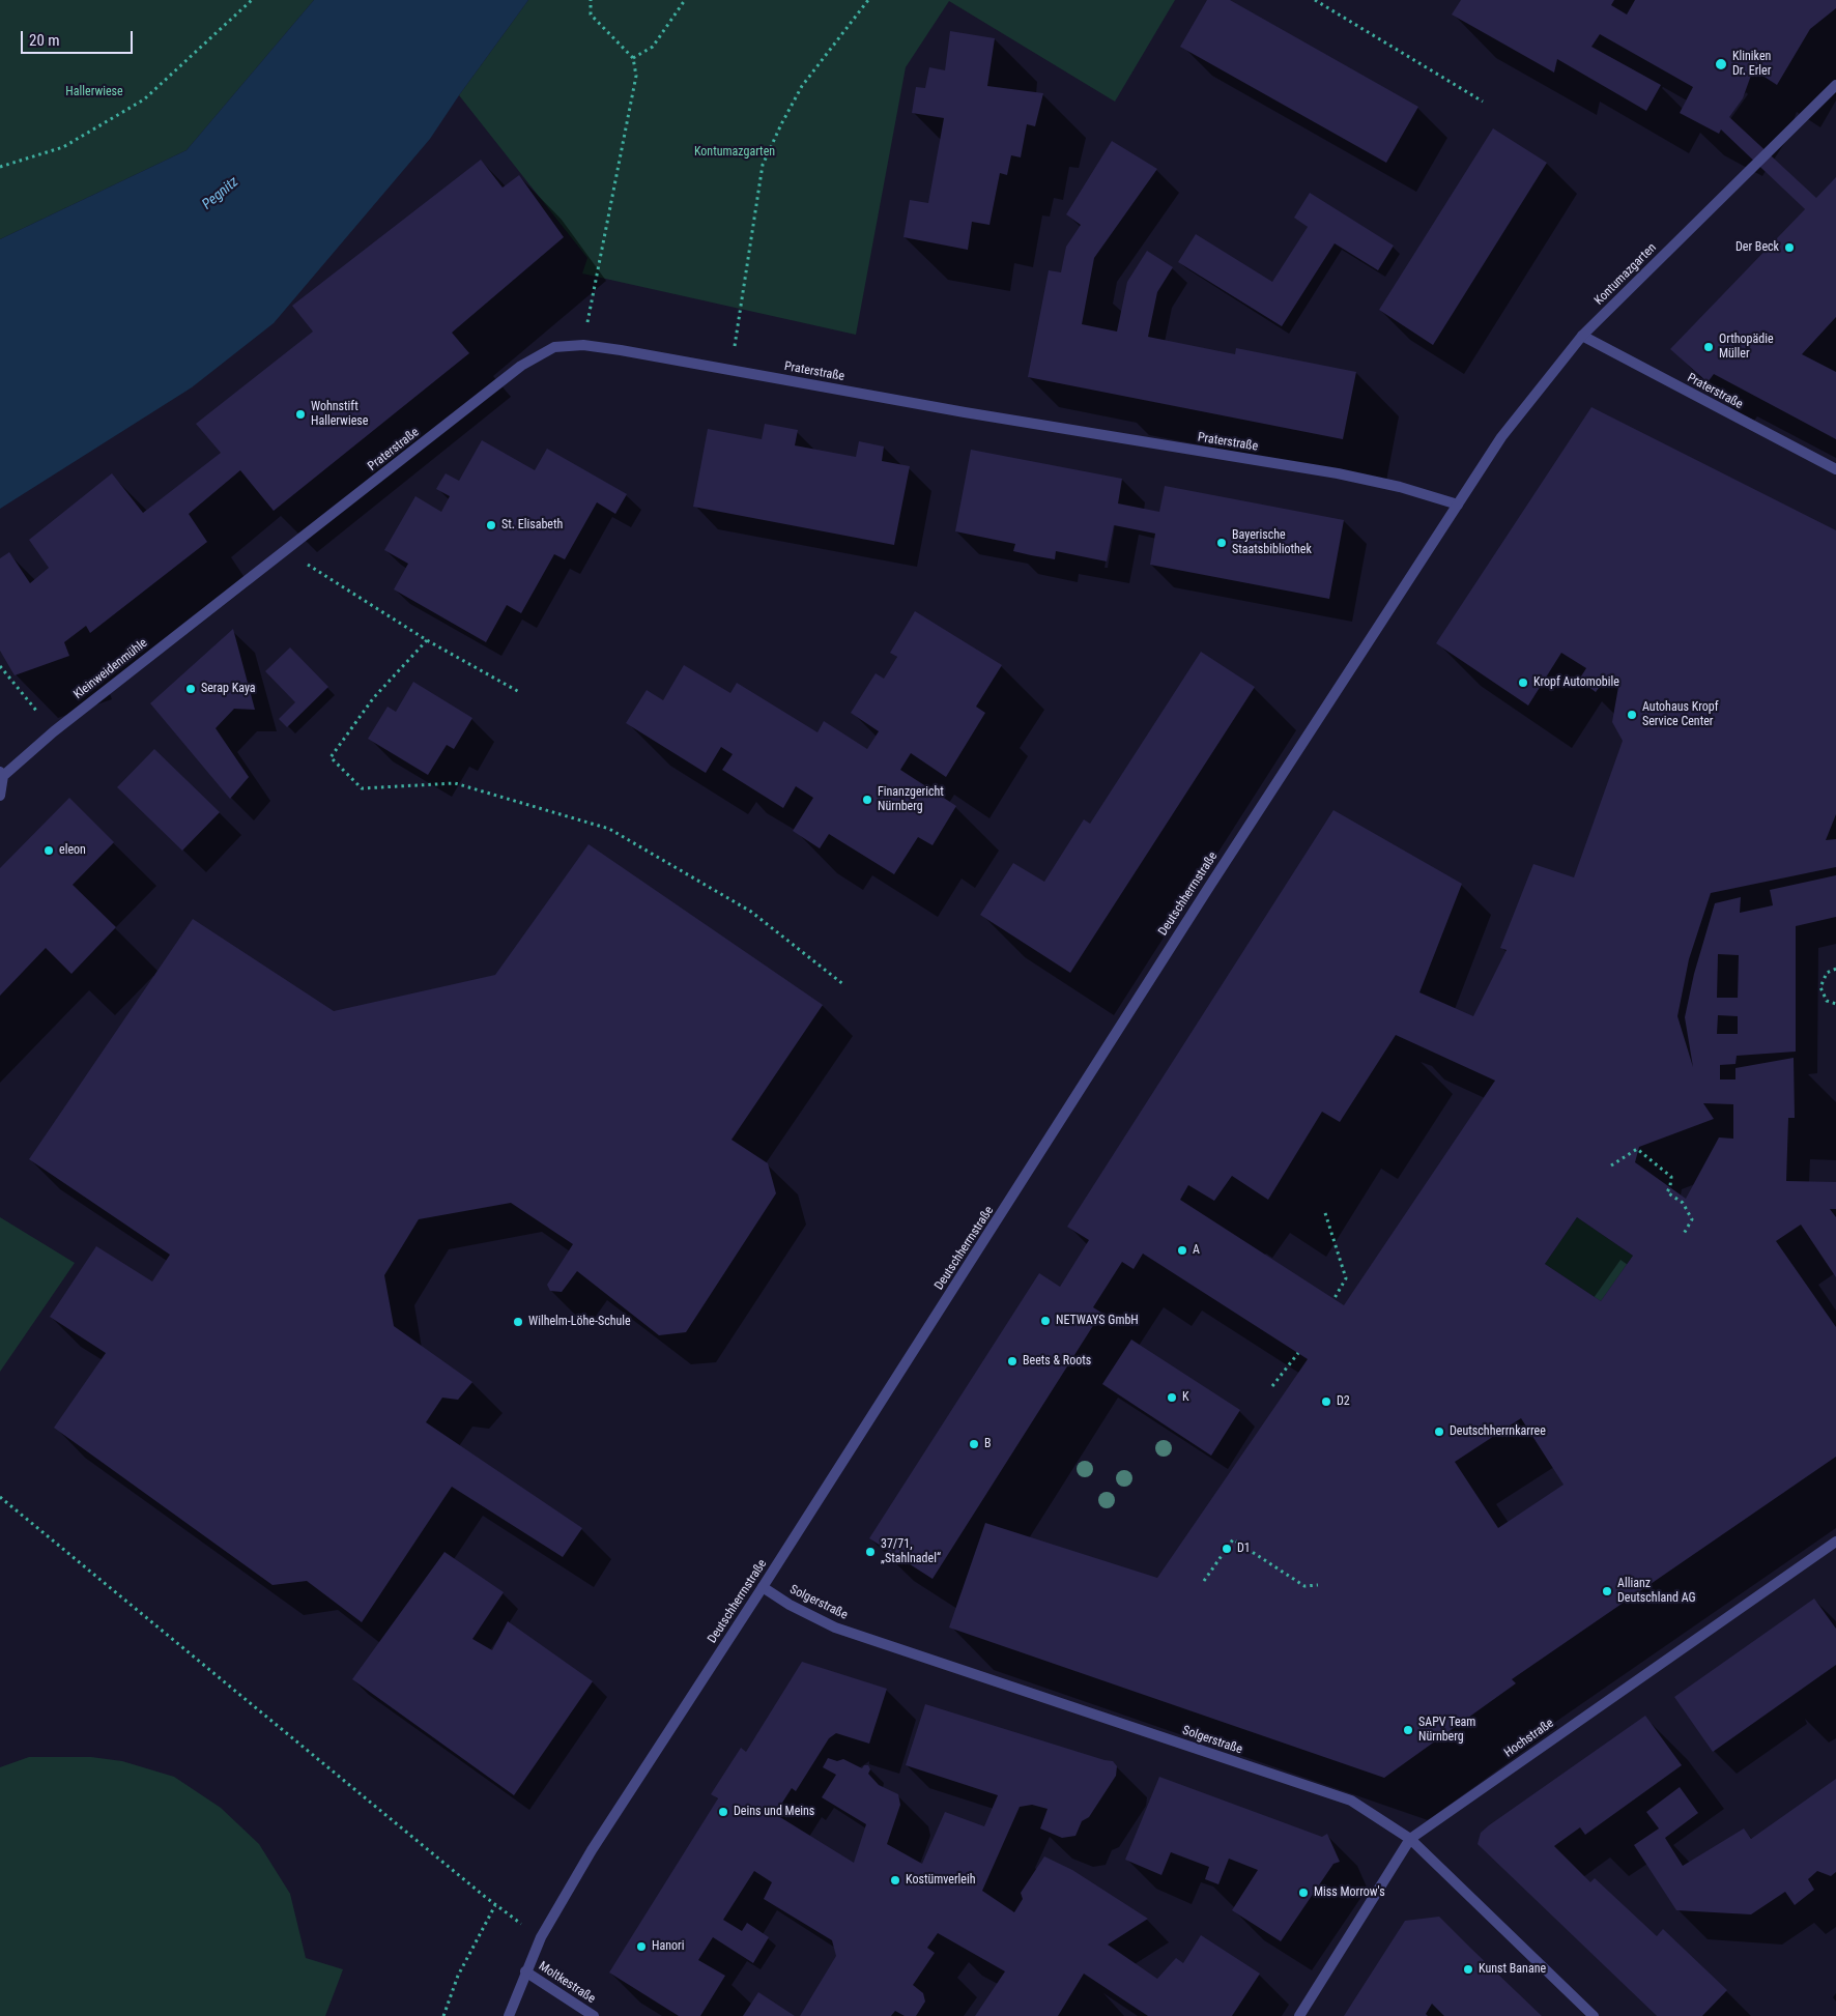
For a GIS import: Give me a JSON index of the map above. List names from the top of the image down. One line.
{"streets":{"street":["Kontumazgarten","Praterstraße","Kleinweidenmühle","Deutschherrnstraße","Solgerstraße","Hochstraße","Moltkestraße"]},"crossings":[["Kontumazgarten","Praterstraße"],["Kontumazgarten","Deutschherrnstraße"],["Praterstraße","Kleinweidenmühle"],["Praterstraße","Deutschherrnstraße"],["Deutschherrnstraße","Solgerstraße"],["Deutschherrnstraße","Moltkestraße"],["Solgerstraße","Hochstraße"]],"water":["Pegnitz"],"parks":["Hallerwiese","Kontumazgarten"],"places":["Kliniken Dr. Erler","Der Beck","Orthopädie Müller","Wohnstift Hallerwiese","St. Elisabeth","Bayerische Staatsbibliothek","Kropf Automobile","Serap Kaya","Autohaus Kropf Service Center","Finanzgericht Nürnberg","eleon","A","NETWAYS GmbH","Wilhelm-Löhe-Schule","Beets & Roots","K","D2","Deutschherrnkarree","B","D1","37/71, „Stahlnadel“","Allianz Deutschland AG","SAPV Team Nürnberg","Deins und Meins","Kostümverleih","Miss Morrow's","Hanori","Kunst Banane"],"scale_bar":"20 m"}
